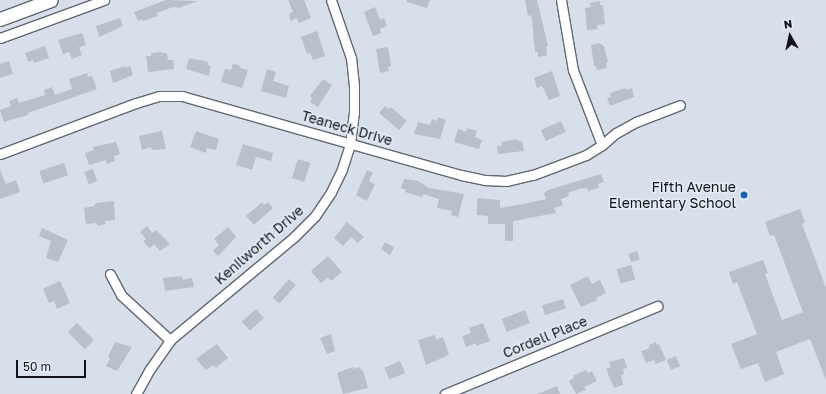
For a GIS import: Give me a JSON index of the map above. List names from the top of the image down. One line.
{"streets":{"street":["Teaneck Drive","Kenilworth Drive","Cordell Place"]},"crossings":[["Teaneck Drive","Kenilworth Drive"]],"places":["Fifth Avenue Elementary School"],"scale_bar":"50 m","north":"top"}
